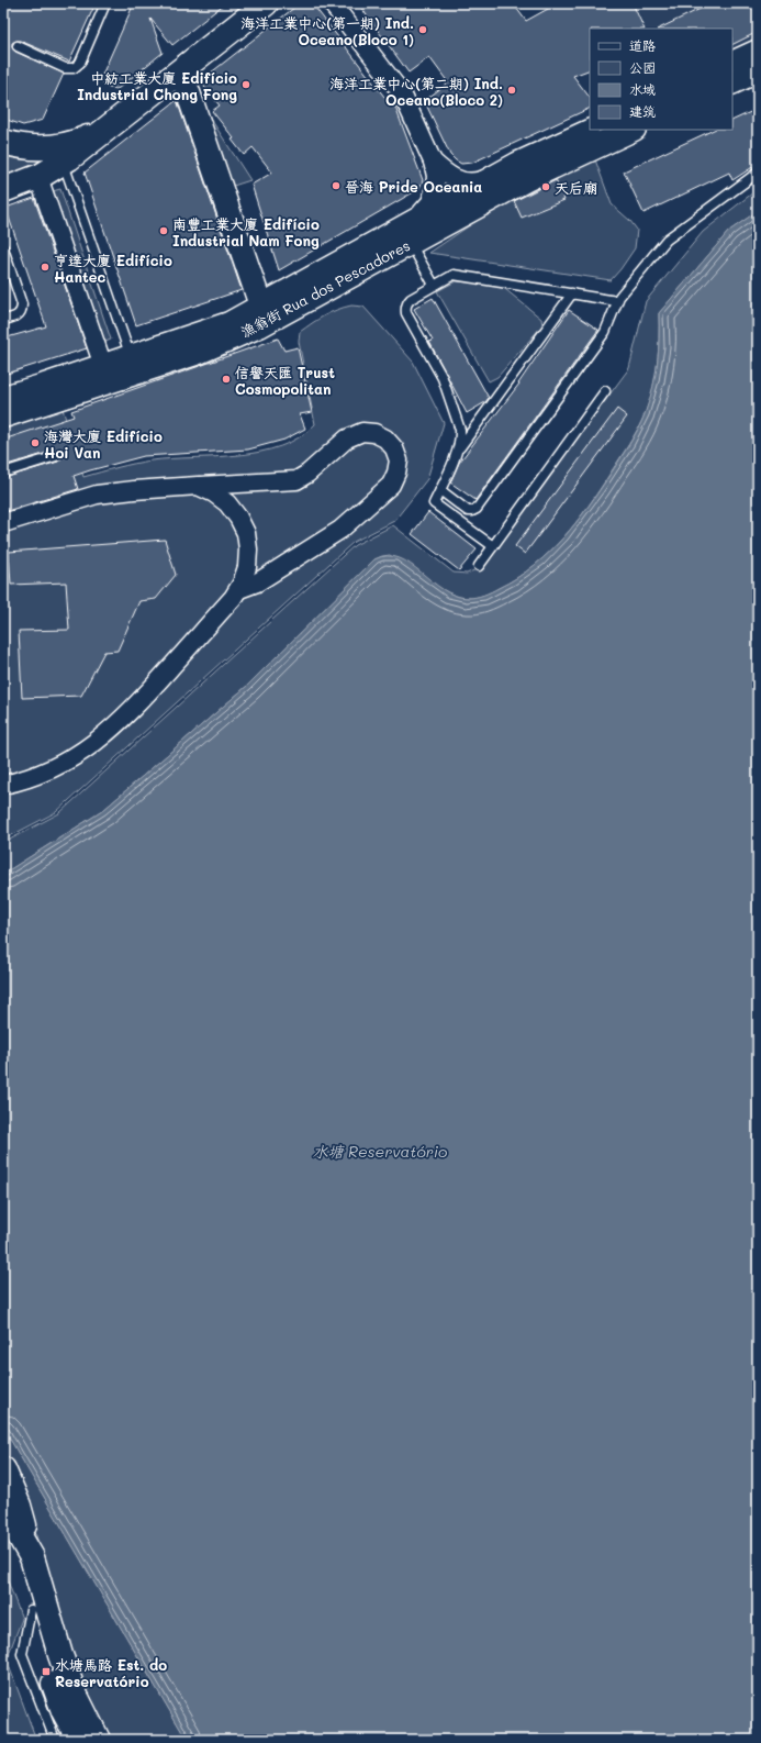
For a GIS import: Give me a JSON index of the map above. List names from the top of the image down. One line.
{"streets":{"main road":["漁翁街 Rua dos Pescadores"]},"water":["水塘 Reservatório"],"places":{"other":["海洋工業中心(第一期) Ind. Oceano(Bloco 1)","中紡工業大廈 Edifício Industrial Chong Fong","海洋工業中心(第二期) Ind. Oceano(Bloco 2)","晉海 Pride Oceania","天后廟","南豐工業大廈 Edifício Industrial Nam Fong","亨達大廈 Edifício Hantec","信譽天匯 Trust Cosmopolitan","海灣大廈 Edifício Hoi Van"],"transit":["水塘馬路 Est. do Reservatório"]},"legend":["道路","公园","水域","建筑"]}
